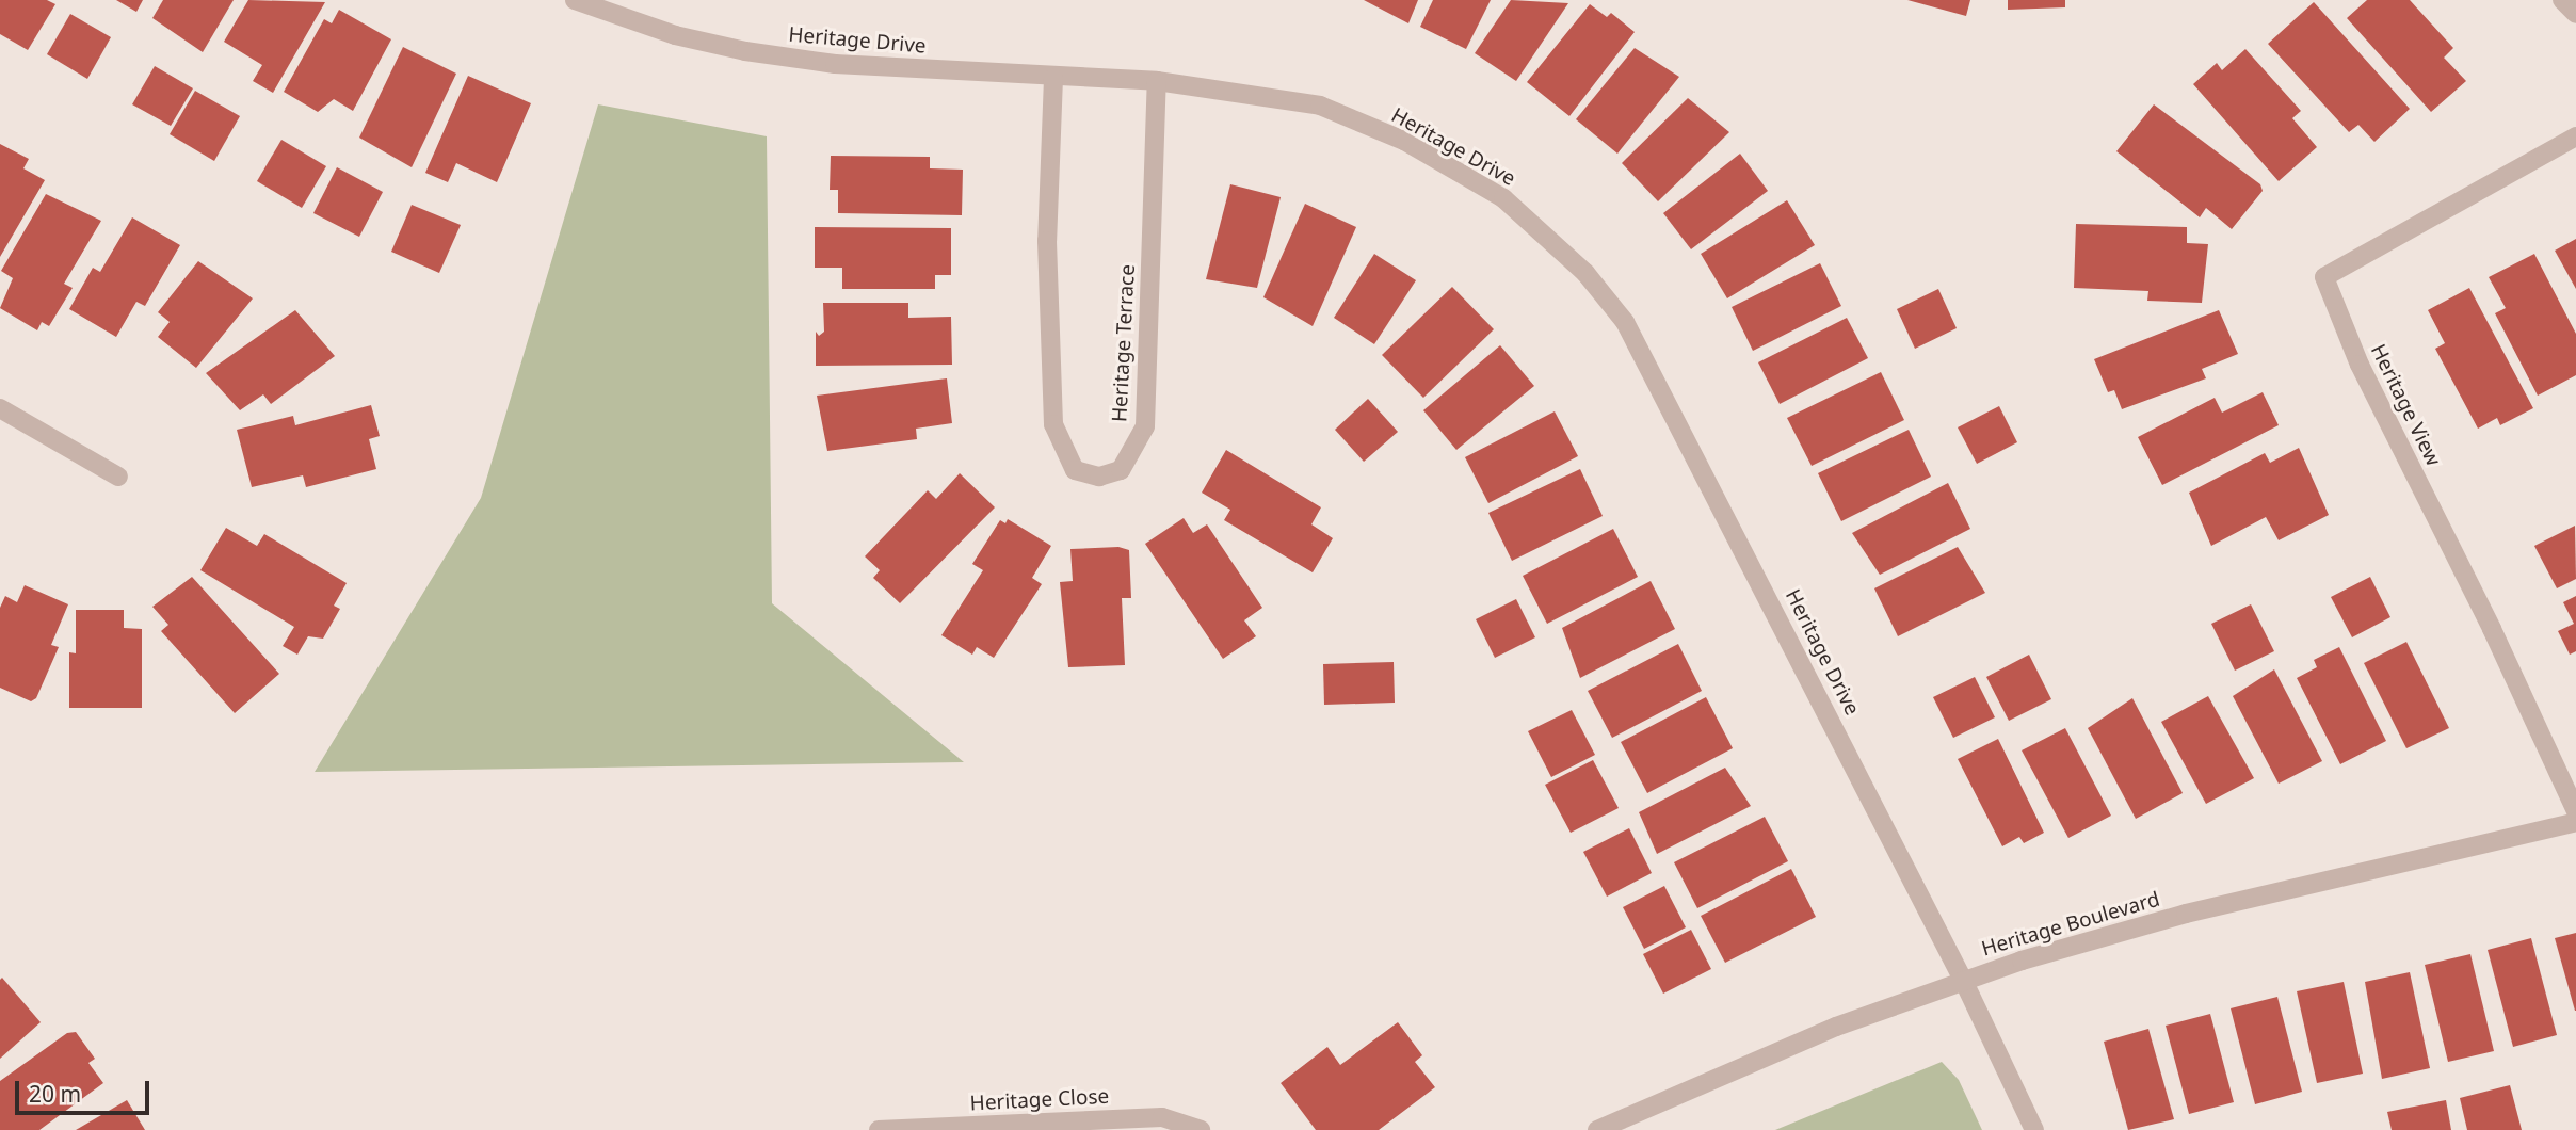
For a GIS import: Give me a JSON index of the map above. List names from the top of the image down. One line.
{"streets":{"street":["Heritage Drive","Heritage Terrace","Heritage View","Heritage Boulevard","Heritage Close"]},"crossings":[["Heritage Drive","Heritage Terrace"],["Heritage Drive","Heritage Boulevard"]],"scale_bar":"20 m"}
